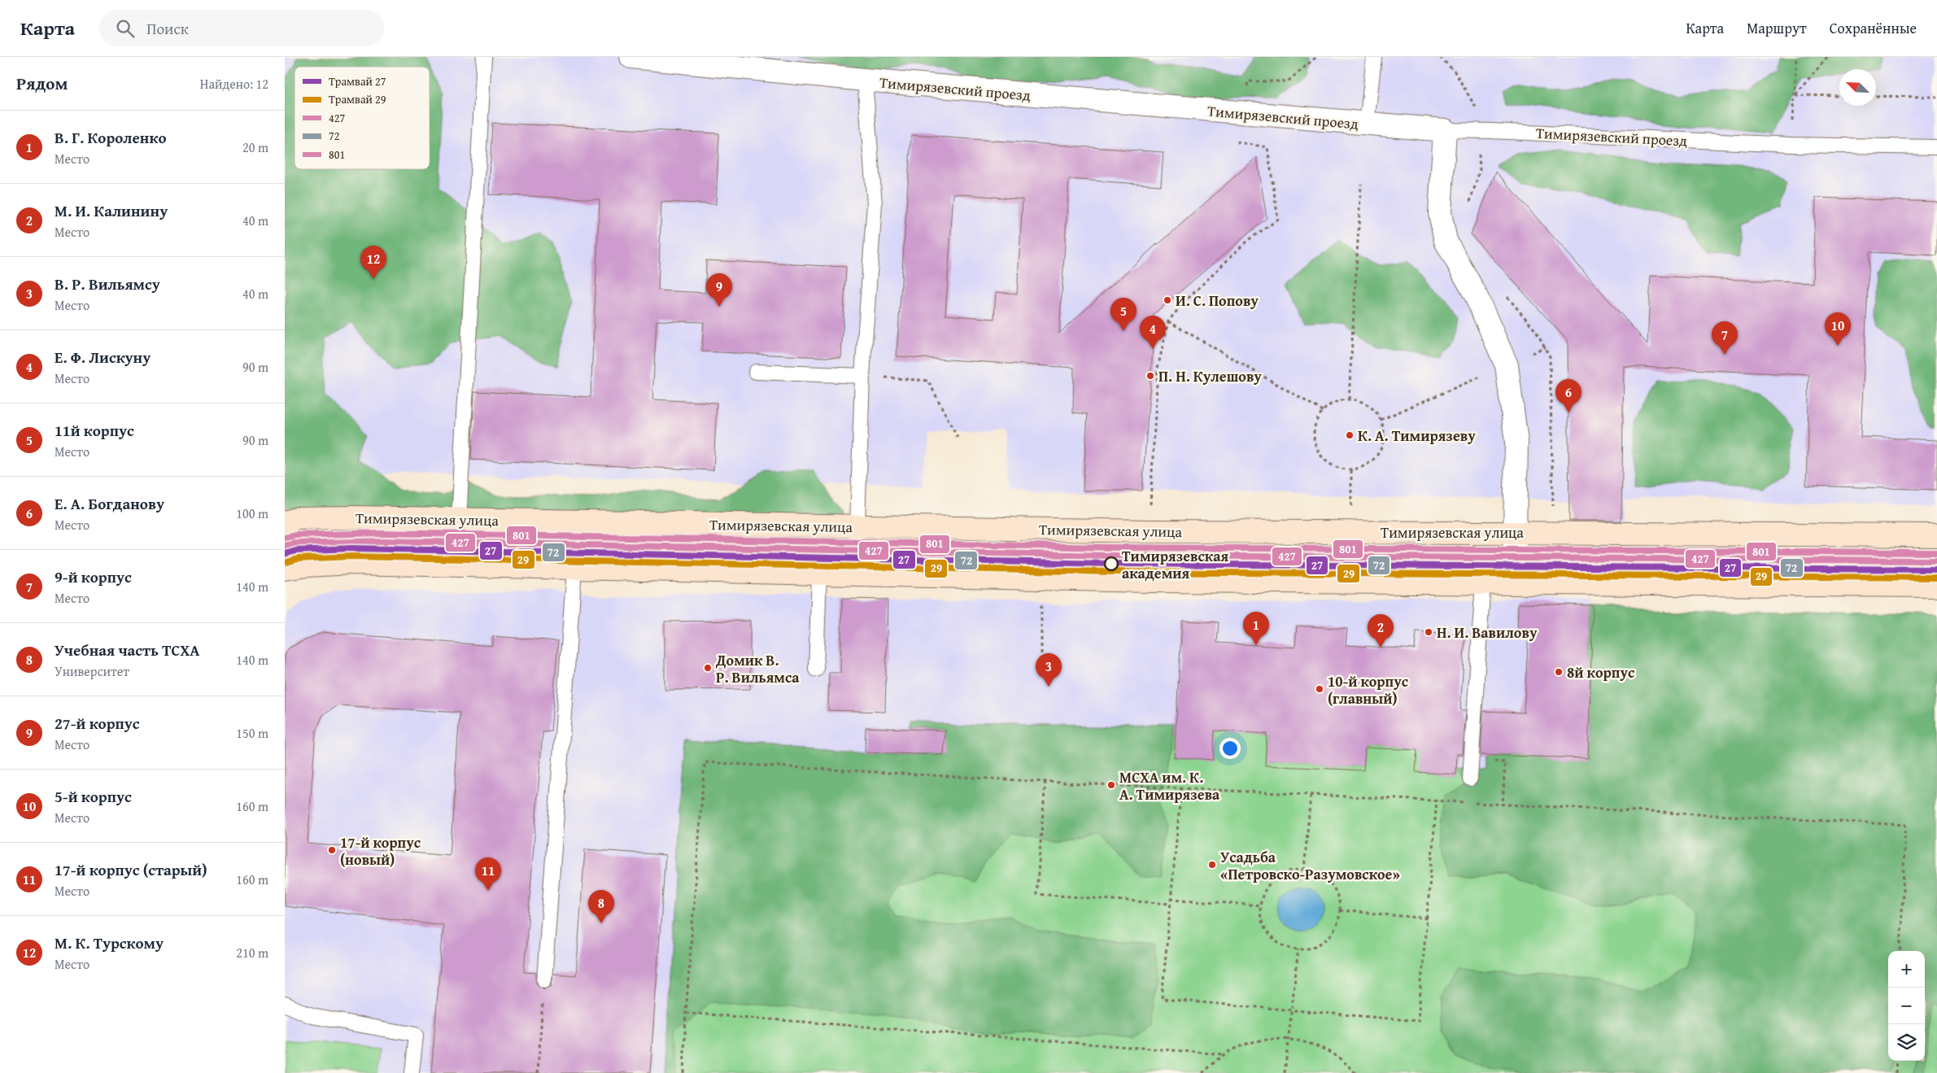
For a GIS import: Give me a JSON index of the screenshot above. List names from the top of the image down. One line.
{"streets":{"main road":["Тимирязевская улица"],"street":["Тимирязевский проезд"]},"places":["И. С. Попову","П. Н. Кулешову","К. А. Тимирязеву","Тимирязевская академия","Н. И. Вавилову","Домик В. Р. Вильямса","8й корпус","10-й корпус (главный)","МСХА им. К. А. Тимирязева","17-й корпус (новый)","Усадьба «Петровско-Разумовское»"],"lines":["transit line 801","transit line 427","tram line 27","transit line 72","tram line 29"],"legend":["Трамвай 27","Трамвай 29","427","72","801"],"north":"top left","page":{"header":"Карта","search":"Поиск","nav":["Карта","Маршрут","Сохранённые"],"heading":["Рядом","Найдено: 12"],"list":[{"mark":"1","name":"В. Г. Короленко","note":"Место","value":"20 m"},{"mark":"2","name":"М. И. Калинину","note":"Место","value":"40 m"},{"mark":"3","name":"В. Р. Вильямсу","note":"Место","value":"40 m"},{"mark":"4","name":"Е. Ф. Лискуну","note":"Место","value":"90 m"},{"mark":"5","name":"11й корпус","note":"Место","value":"90 m"},{"mark":"6","name":"Е. А. Богданову","note":"Место","value":"100 m"},{"mark":"7","name":"9-й корпус","note":"Место","value":"140 m"},{"mark":"8","name":"Учебная часть ТСХА","note":"Университет","value":"140 m"},{"mark":"9","name":"27-й корпус","note":"Место","value":"150 m"},{"mark":"10","name":"5-й корпус","note":"Место","value":"160 m"},{"mark":"11","name":"17-й корпус (старый)","note":"Место","value":"160 m"},{"mark":"12","name":"М. К. Турскому","note":"Место","value":"210 m"}],"pins":["12","9","5","10","4","7","6","1","2","3","11","8"],"map_buttons":["+","−"]}}
